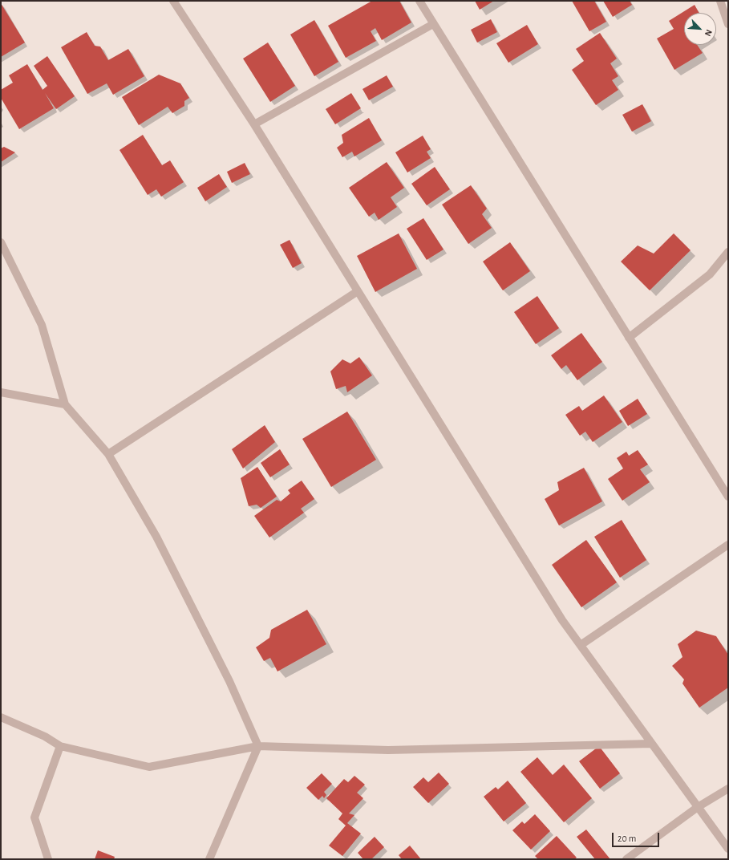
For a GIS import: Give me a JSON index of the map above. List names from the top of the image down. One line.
{"scale_bar":"20 m","north":"bottom right"}
